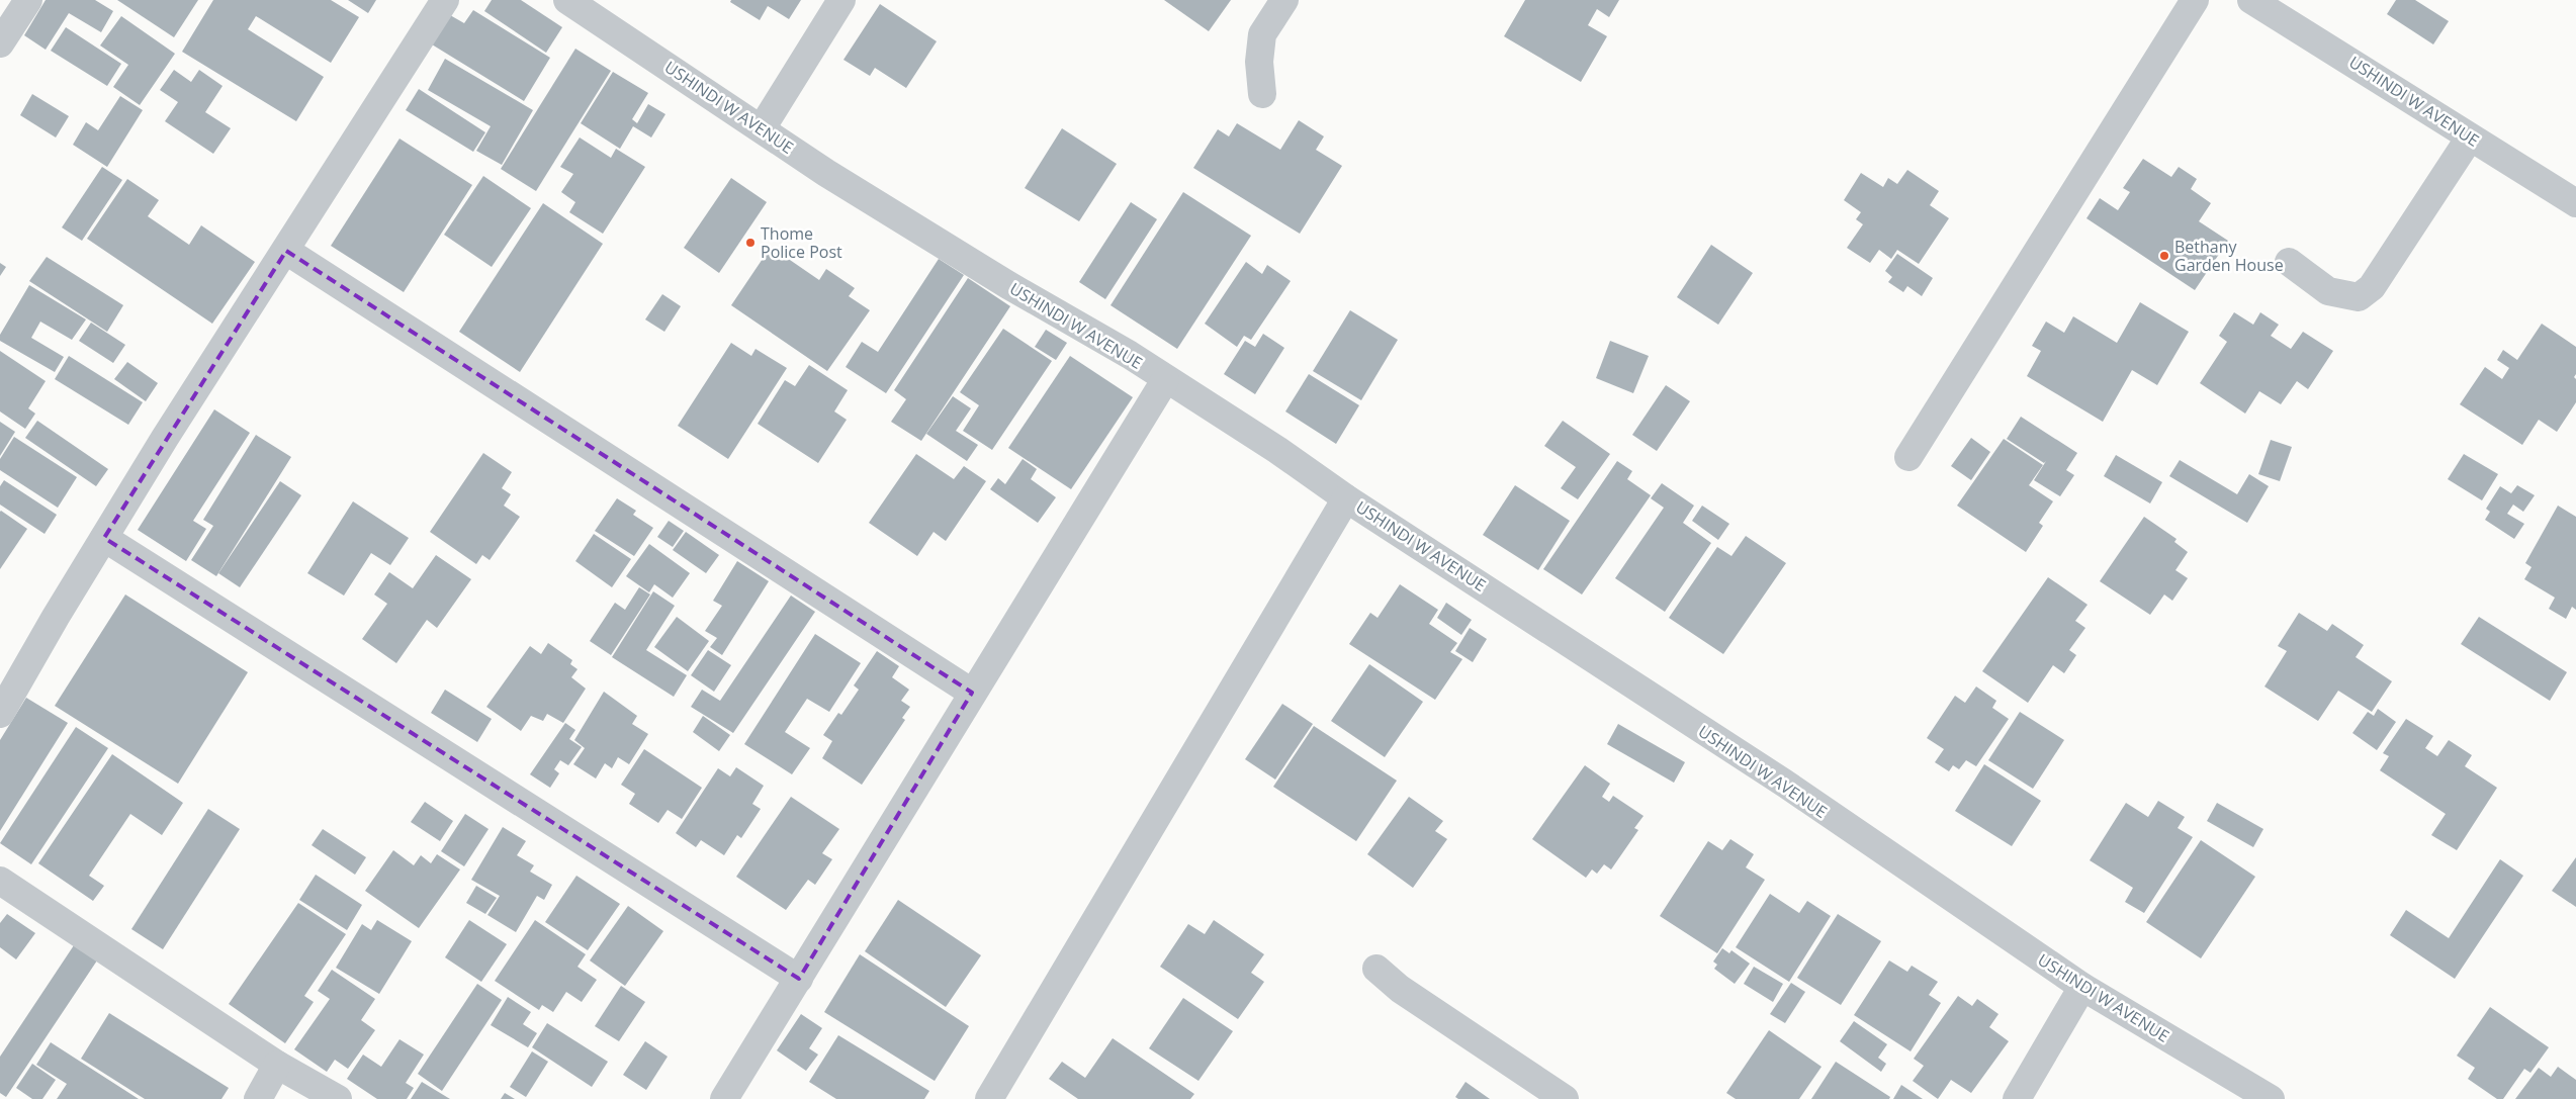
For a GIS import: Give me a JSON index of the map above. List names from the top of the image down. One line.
{"streets":{"street":["USHINDI W AVENUE"]},"places":["Thome Police Post","Bethany Garden House"]}
